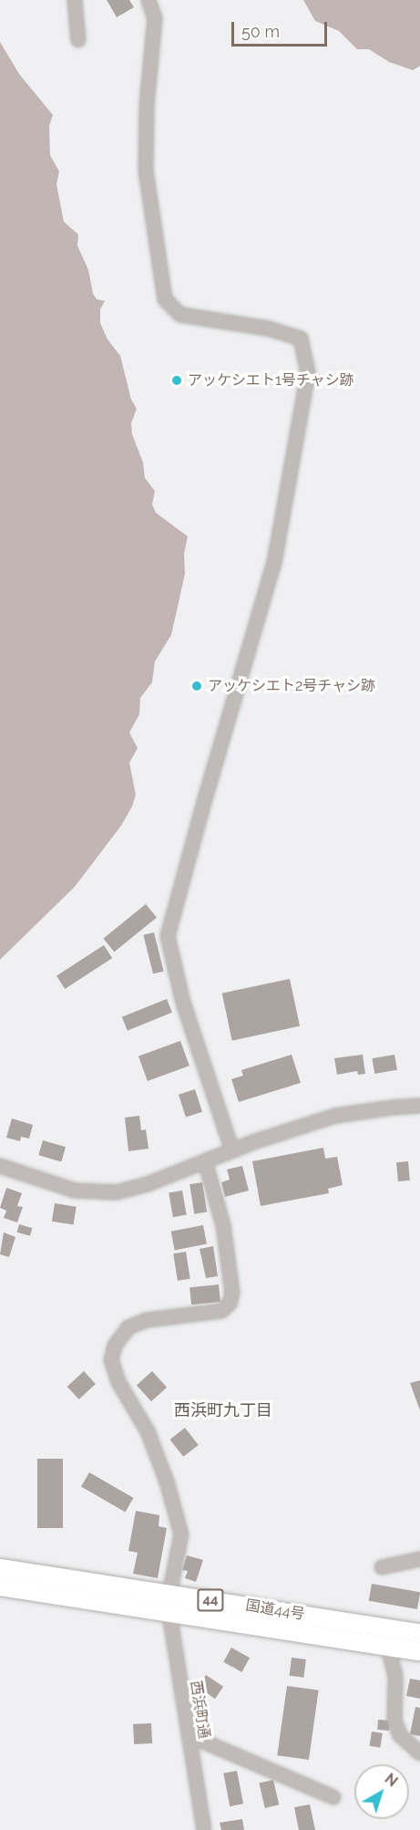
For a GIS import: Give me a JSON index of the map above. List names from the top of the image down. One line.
{"streets":{"highway":["44","国道44号"],"street":["西浜町通"]},"crossings":[["国道44号","西浜町通"]],"districts":["西浜町九丁目"],"places":["アッケシエト1号チャシ跡","アッケシエト2号チャシ跡"],"scale_bar":"50 m","north":"top right"}
